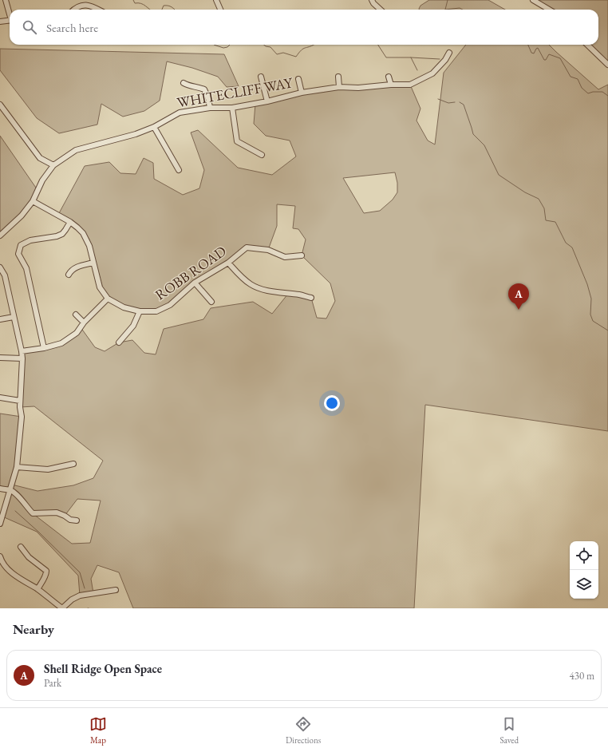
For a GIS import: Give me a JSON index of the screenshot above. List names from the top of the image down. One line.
{"streets":{"street":["WHITECLIFF WAY","ROBB ROAD"]},"crossings":[["WHITECLIFF WAY","ROBB ROAD"]],"page":{"search":"Search here","pins":"A","heading":"Nearby","list":[{"mark":"A","name":"Shell Ridge Open Space","note":"Park","value":"430 m"}],"nav":["Map","Directions","Saved"]}}
